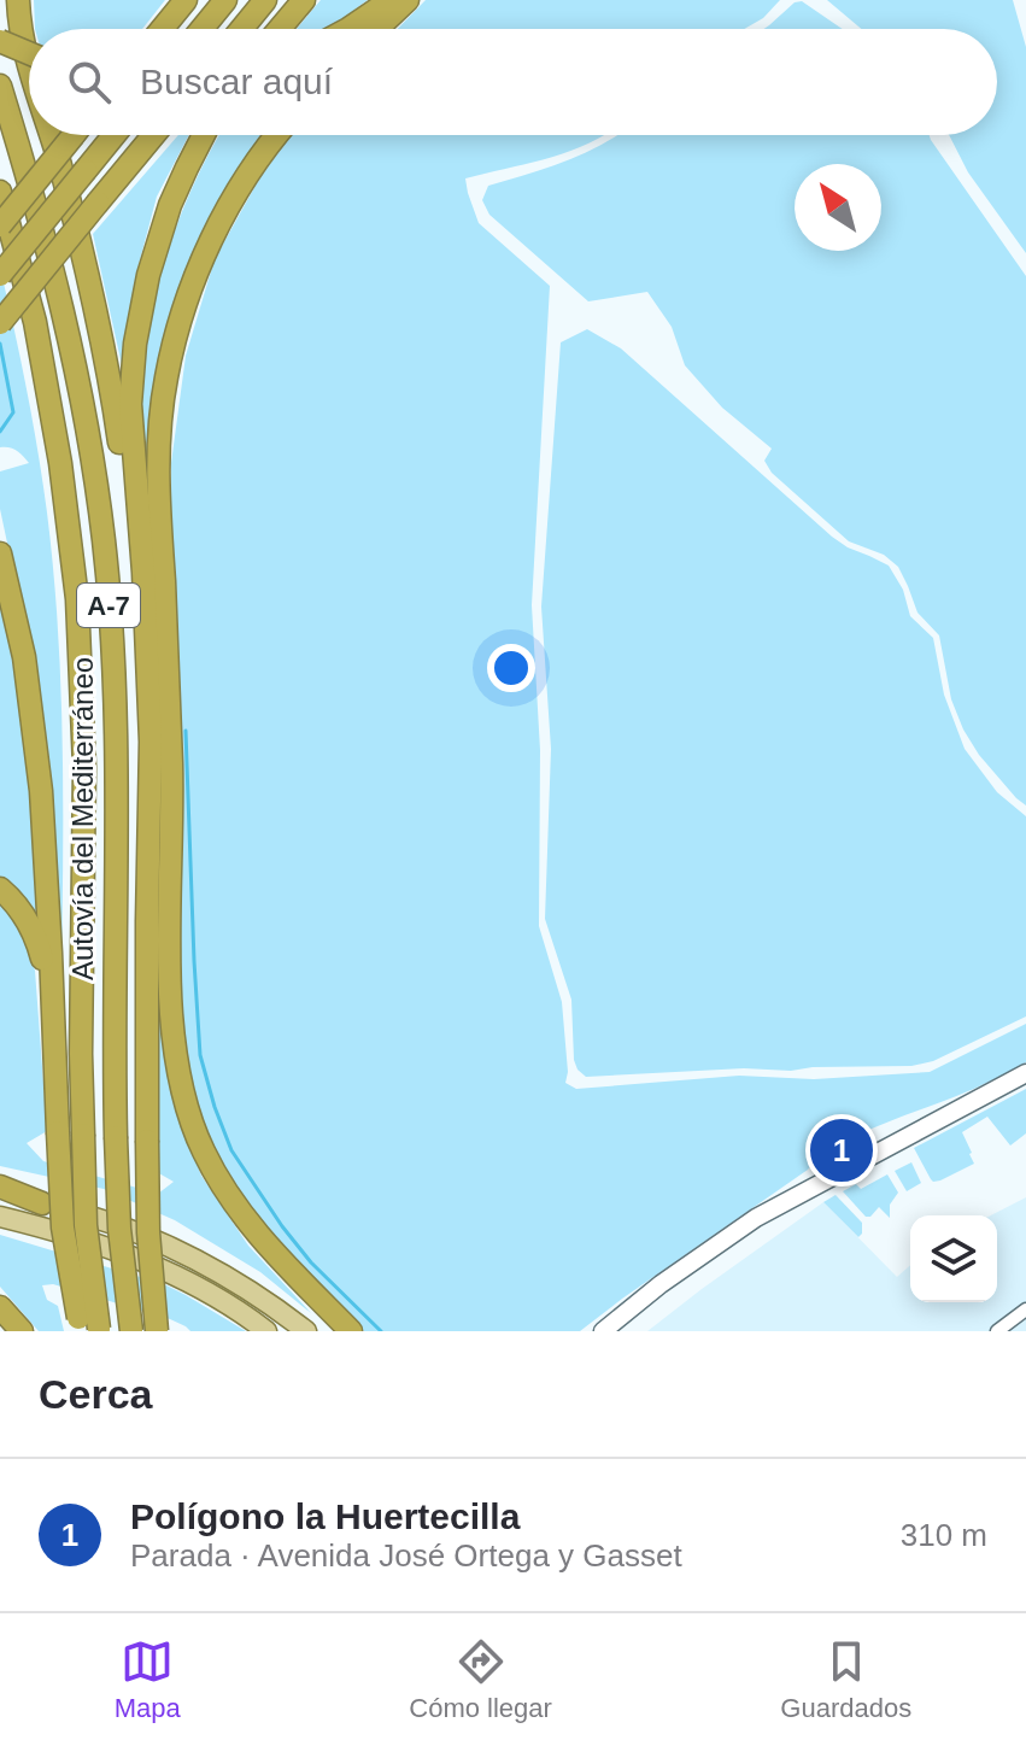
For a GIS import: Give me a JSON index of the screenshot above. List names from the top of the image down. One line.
{"streets":{"highway":["A-7","Autovía del Mediterráneo"]},"north":"top left","page":{"search":"Buscar aquí","pins":"1","heading":"Cerca","list":[{"mark":"1","name":"Polígono la Huertecilla","note":"Parada · Avenida José Ortega y Gasset","value":"310 m"}],"nav":["Mapa","Cómo llegar","Guardados"]}}
